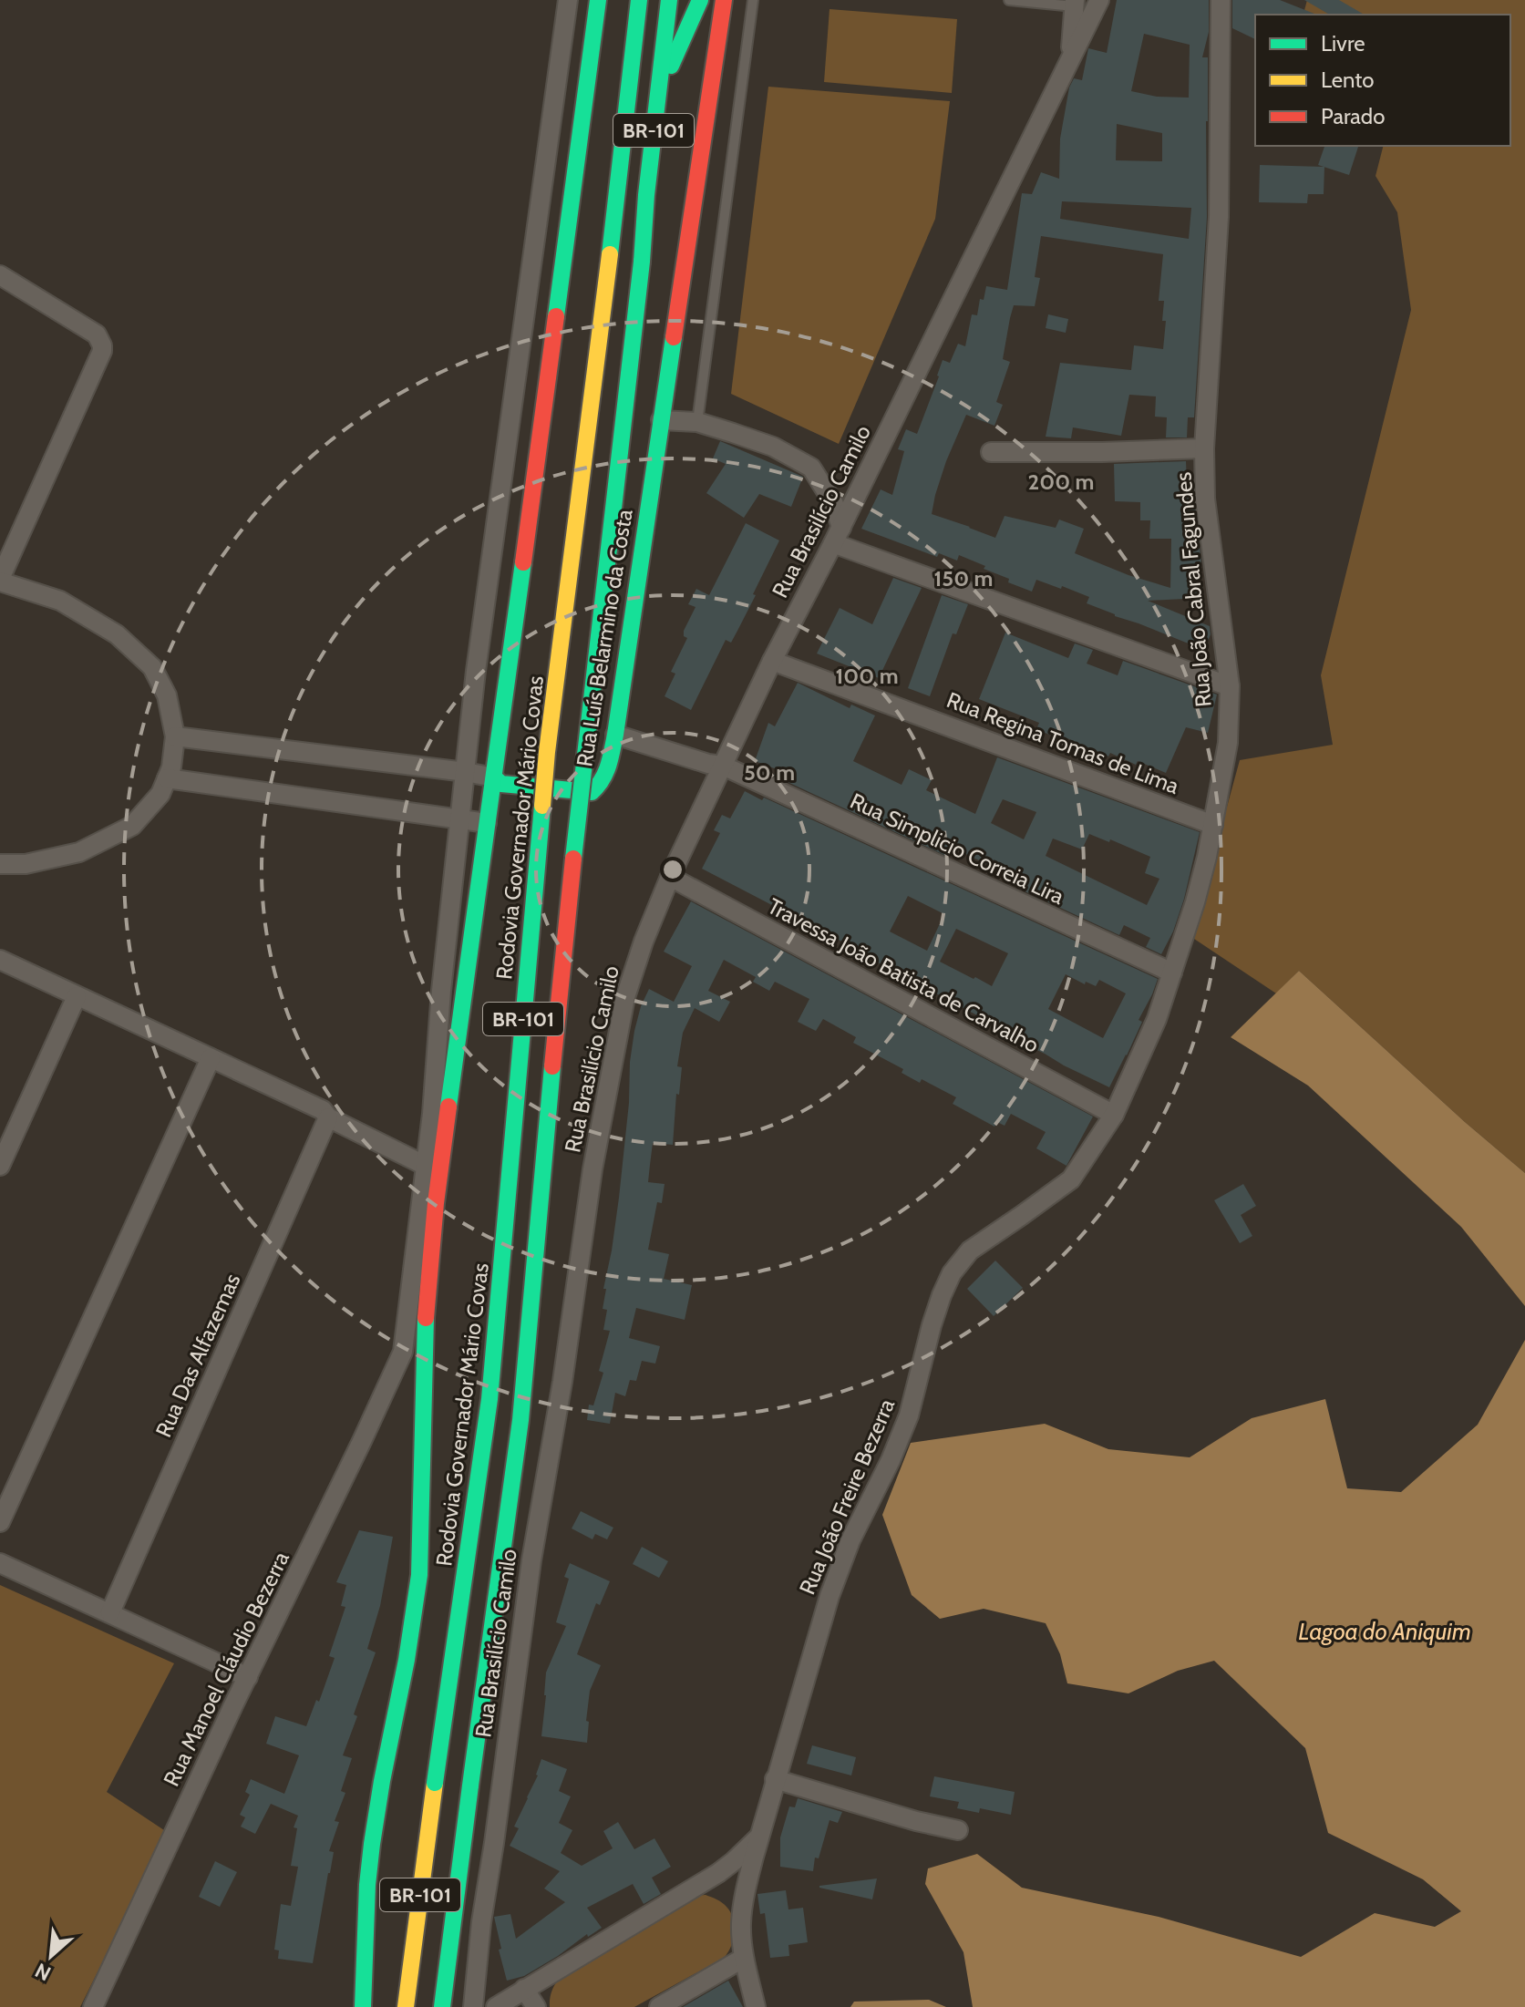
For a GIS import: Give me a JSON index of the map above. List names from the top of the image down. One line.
{"streets":{"main road":["BR-101","Rua Luís Belarmino da Costa","Rodovia Governador Mário Covas"],"street":["Rua Brasilício Camilo","Rua João Cabral Fagundes","Rua Regina Tomas de Lima","Rua Simplicio Correia Lira","Travessa João Batista de Carvalho","Rua Das Alfazemas","Rua João Freire Bezerra","Rua Manoel Cláudio Bezerra"]},"crossings":[["Rua Brasilício Camilo","Rua Regina Tomas de Lima"],["Rua Brasilício Camilo","Rua Simplicio Correia Lira"],["Rua Brasilício Camilo","Travessa João Batista de Carvalho"],["Rua João Cabral Fagundes","Rua Regina Tomas de Lima"],["Rua João Cabral Fagundes","Rua Simplicio Correia Lira"],["Rua João Cabral Fagundes","Travessa João Batista de Carvalho"],["Rua João Cabral Fagundes","Rua João Freire Bezerra"],["Rua Luís Belarmino da Costa","Rua Simplicio Correia Lira"]],"water":["Lagoa do Aniquim"],"legend":["Livre","Lento","Parado"],"north":"bottom left","rings":["200 m","150 m","100 m","50 m"]}
